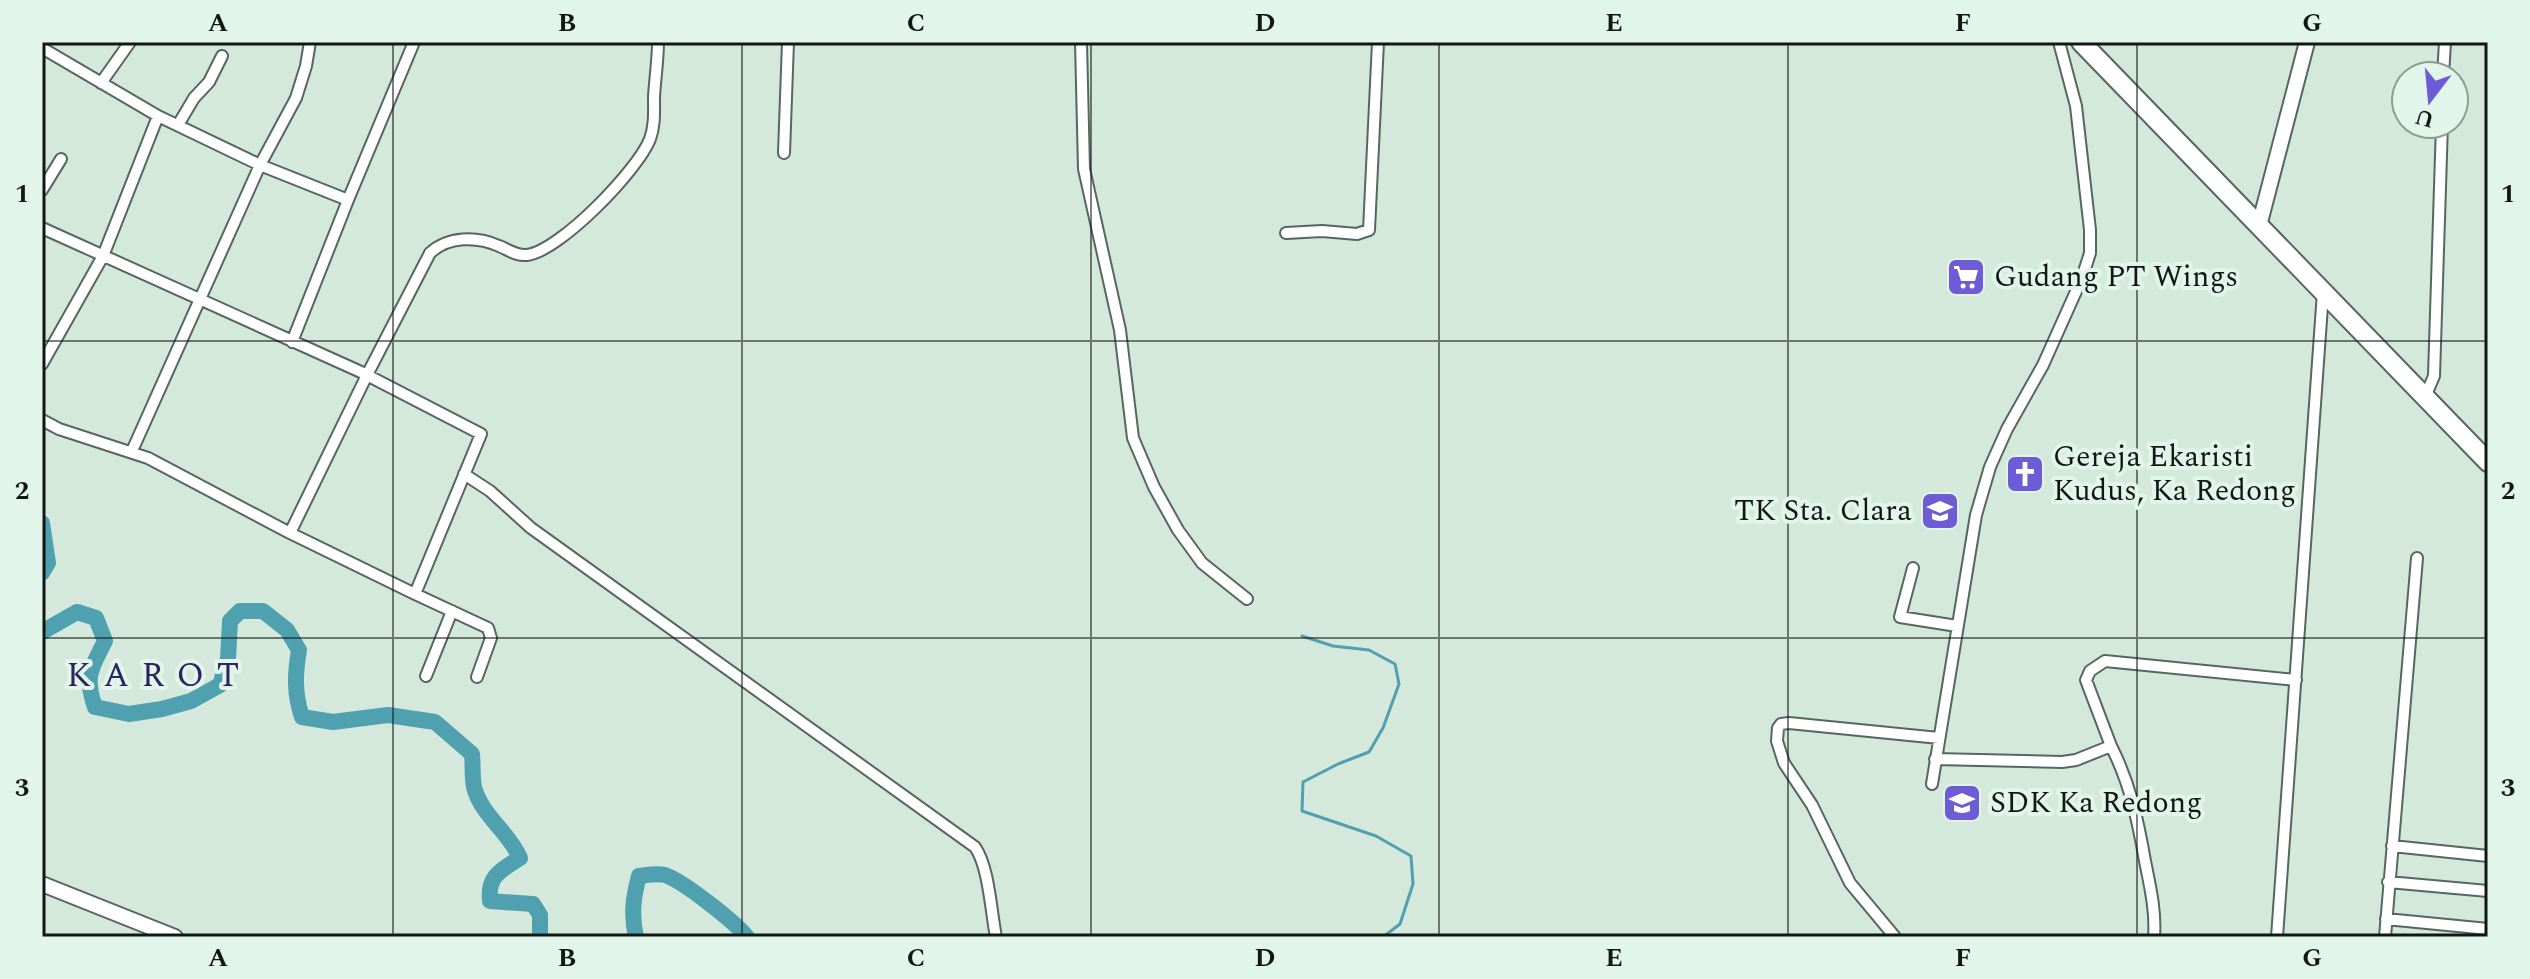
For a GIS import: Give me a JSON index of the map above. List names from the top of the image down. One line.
{"districts":["K A R O T"],"places":{"supermarket":["Gudang PT Wings"],"church":["Gereja Ekaristi Kudus, Ka Redong"],"school or university":["TK Sta. Clara","SDK Ka Redong"]},"north":"bottom","grid":{"columns":["A","B","C","D","E","F","G"],"rows":["1","2","3"]}}
